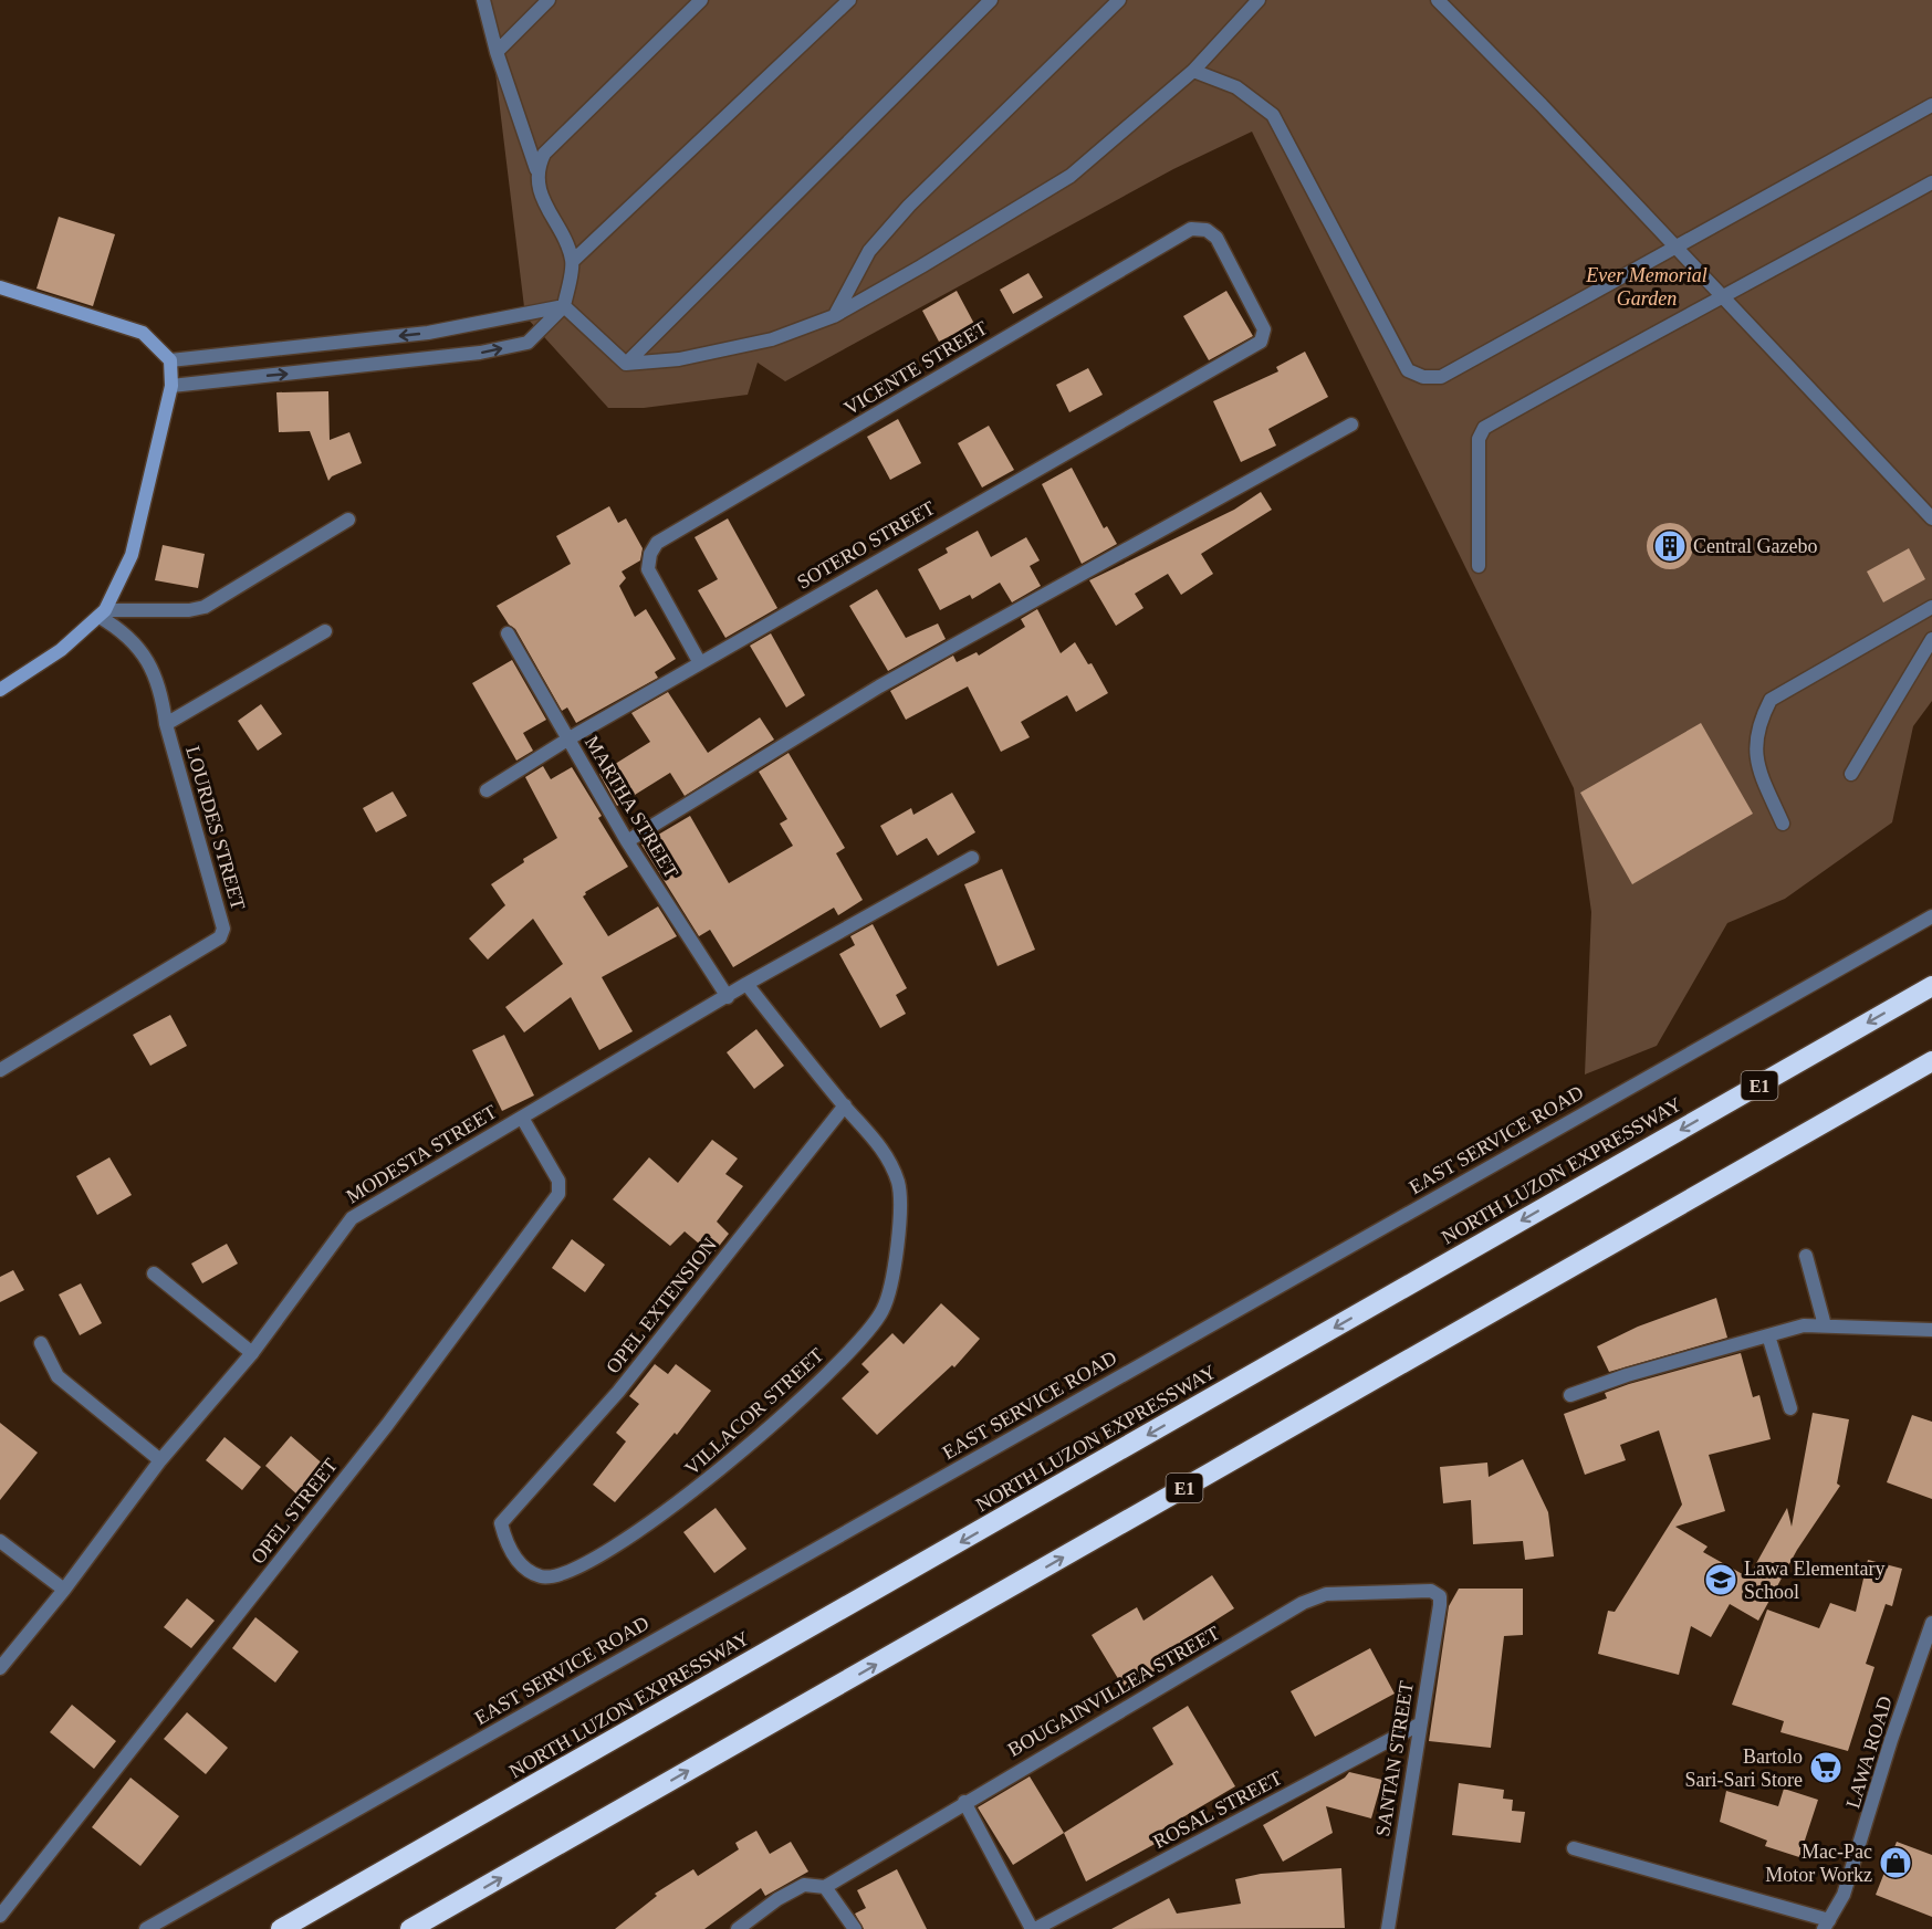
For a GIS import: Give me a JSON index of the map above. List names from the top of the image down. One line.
{"streets":{"highway":["E1","NORTH LUZON EXPRESSWAY"],"street":["VICENTE STREET","SOTERO STREET","MARTHA STREET","LOURDES STREET","EAST SERVICE ROAD","MODESTA STREET","OPEL EXTENSION","VILLACOR STREET","OPEL STREET","BOUGAINVILLEA STREET","LAWA ROAD","SANTAN STREET","ROSAL STREET"]},"crossings":[["VICENTE STREET","SOTERO STREET"],["SOTERO STREET","MARTHA STREET"],["MARTHA STREET","MODESTA STREET"],["MODESTA STREET","VILLACOR STREET"],["MODESTA STREET","OPEL STREET"],["OPEL EXTENSION","VILLACOR STREET"],["BOUGAINVILLEA STREET","SANTAN STREET"],["SANTAN STREET","ROSAL STREET"]],"parks":["Ever Memorial Garden"],"places":{"building":["Central Gazebo"],"school or university":["Lawa Elementary School"],"supermarket":["Bartolo Sari-Sari Store"],"shop":["Mac-Pac Motor Workz"]}}
